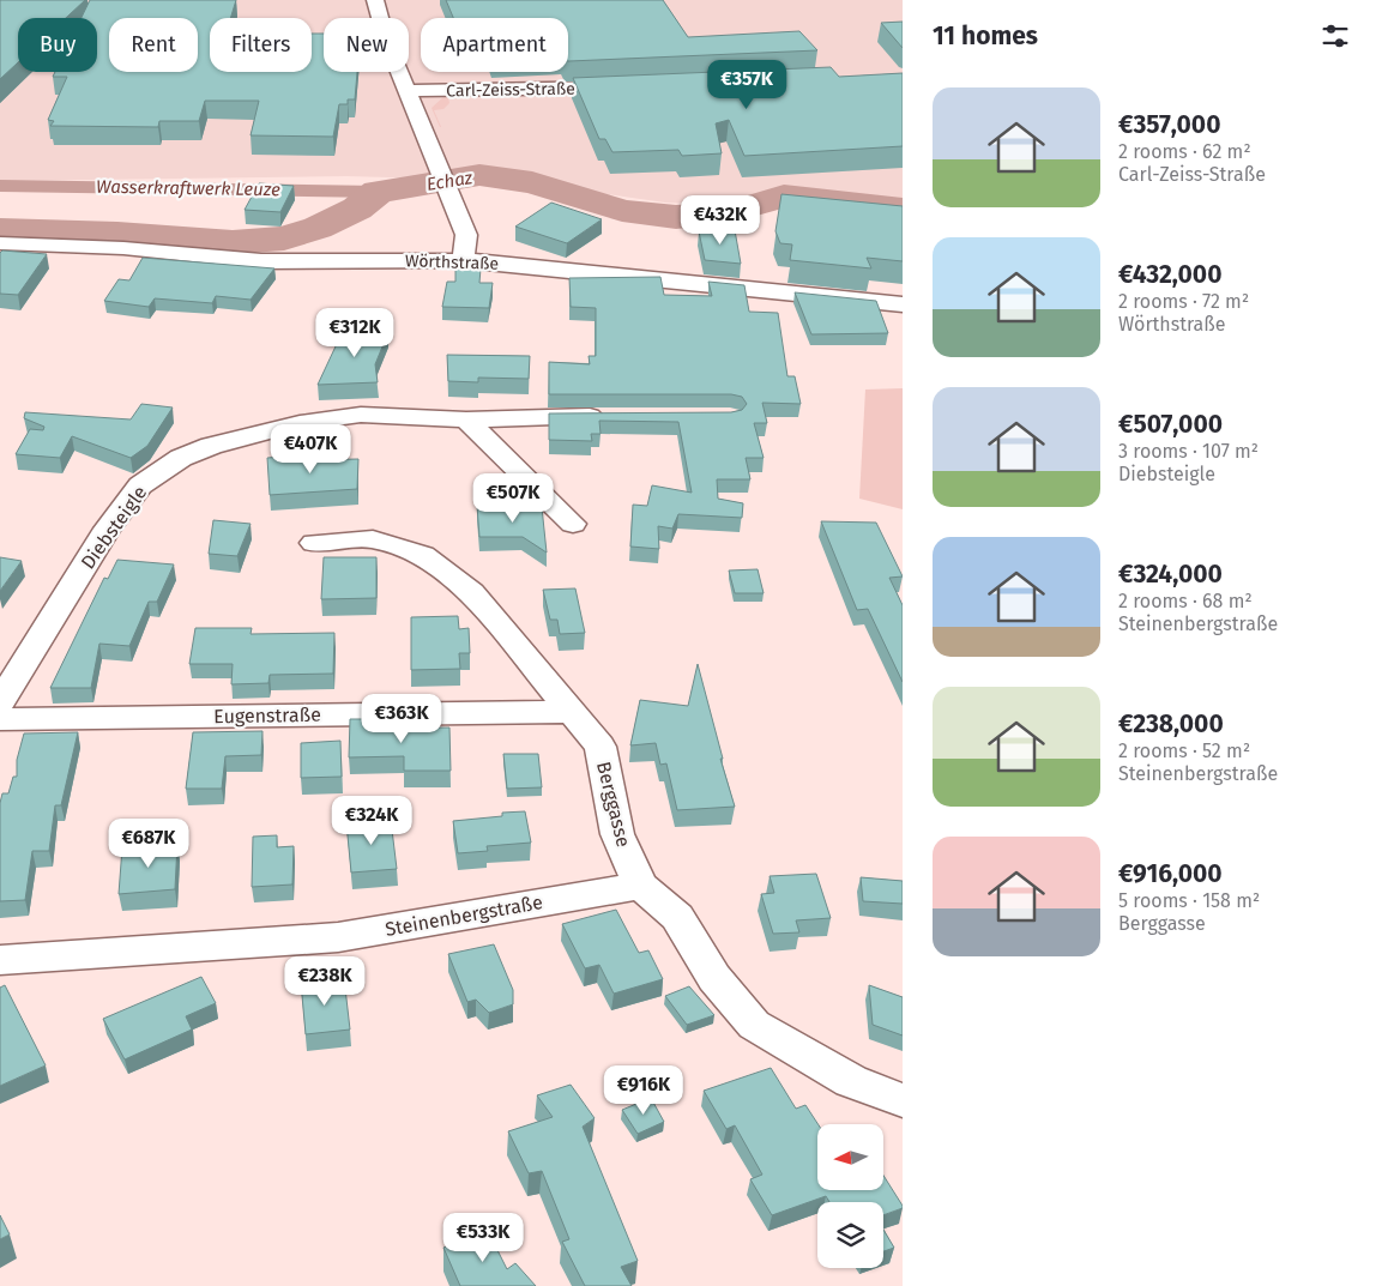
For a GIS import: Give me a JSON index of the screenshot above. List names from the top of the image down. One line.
{"streets":{"street":["Carl-Zeiss-Straße","Wörthstraße","Diebsteigle","Eugenstraße","Berggasse","Steinenbergstraße"]},"crossings":[["Eugenstraße","Berggasse"],["Berggasse","Steinenbergstraße"]],"water":["Echaz","Wasserkraftwerk Leuze"],"north":"left","page":{"heading":"11 homes","chip":["Buy","Rent","Filters","New","Apartment"],"price":["€357K","€432K","€312K","€407K","€507K","€363K","€324K","€687K","€238K","€916K","€533K"],"list":[{"name":"€357,000","note":"2 rooms · 62 m² · Carl-Zeiss-Straße"},{"name":"€432,000","note":"2 rooms · 72 m² · Wörthstraße"},{"name":"€507,000","note":"3 rooms · 107 m² · Diebsteigle"},{"name":"€324,000","note":"2 rooms · 68 m² · Steinenbergstraße"},{"name":"€238,000","note":"2 rooms · 52 m² · Steinenbergstraße"},{"name":"€916,000","note":"5 rooms · 158 m² · Berggasse"}]}}
